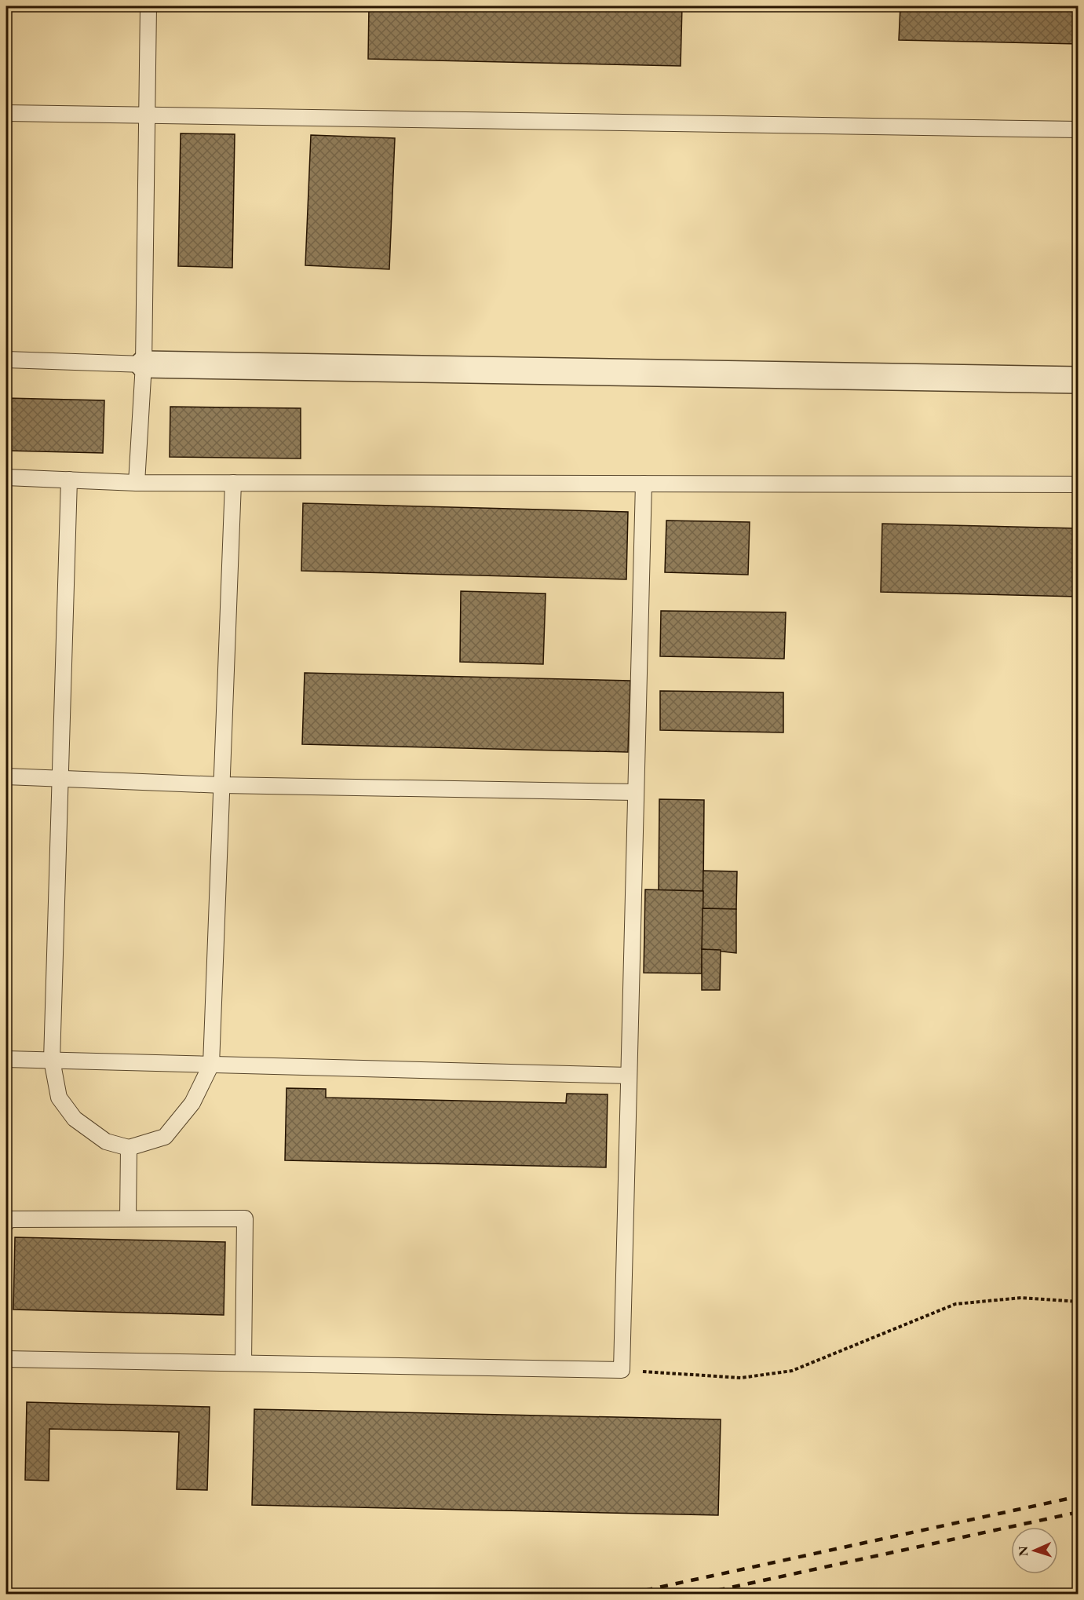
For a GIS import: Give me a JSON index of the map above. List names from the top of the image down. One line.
{"north":"left"}
